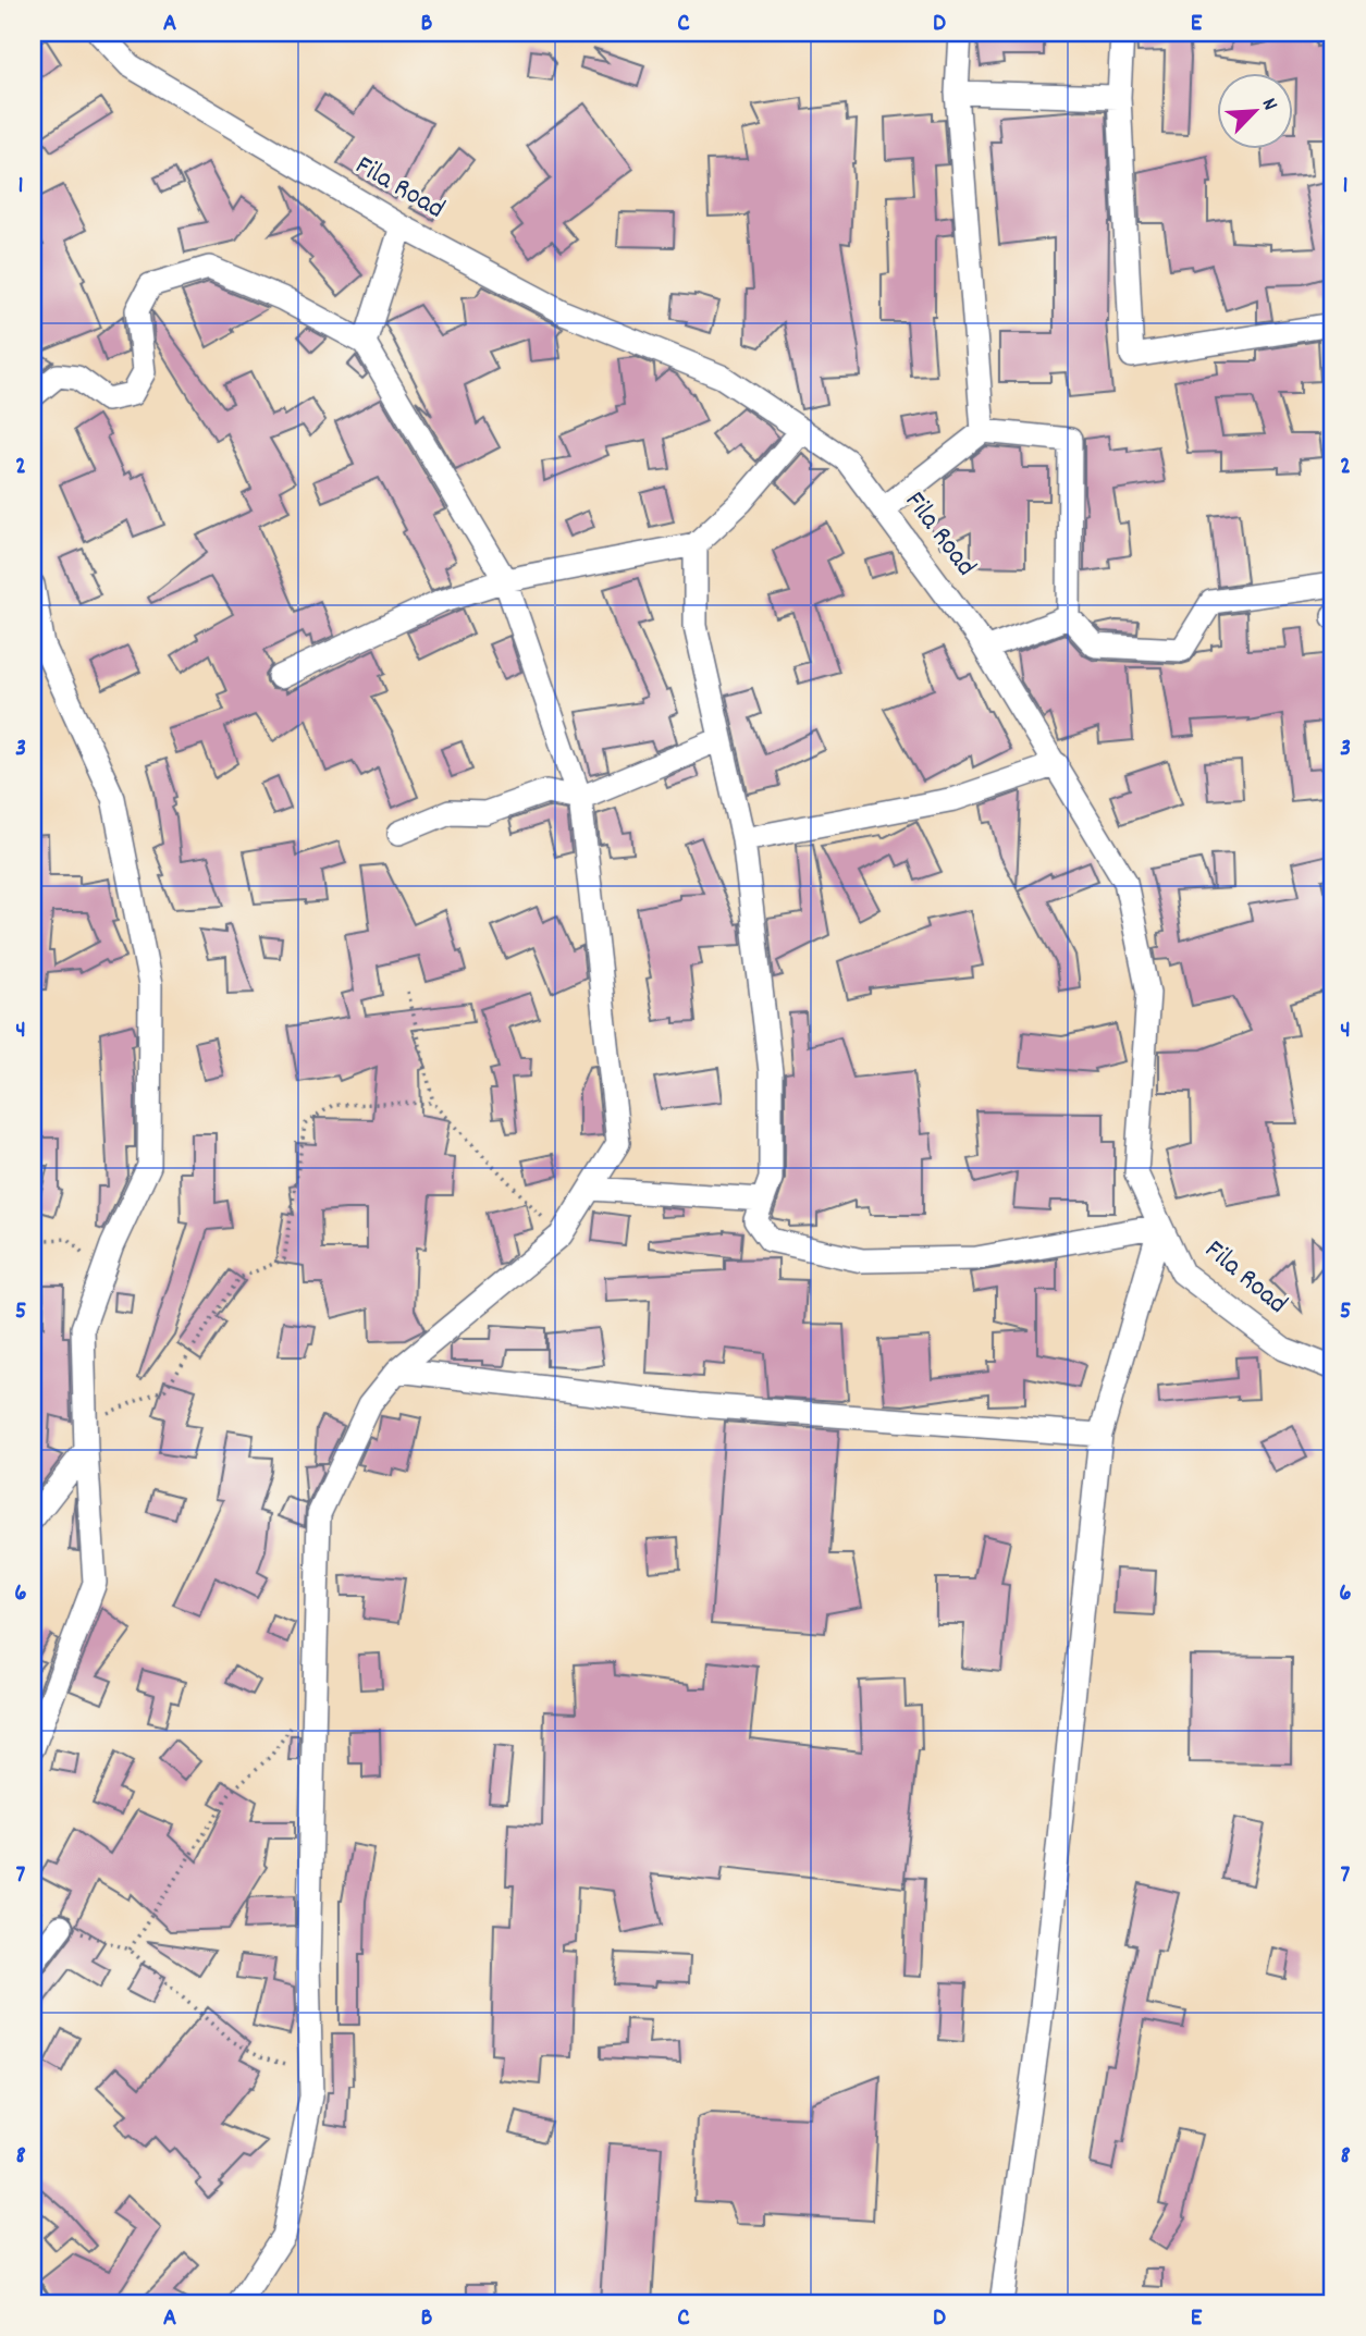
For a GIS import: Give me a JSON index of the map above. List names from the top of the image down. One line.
{"streets":{"street":["Fila Road"]},"north":"top right","grid":{"columns":["A","B","C","D","E"],"rows":["1","2","3","4","5","6","7","8"]}}
